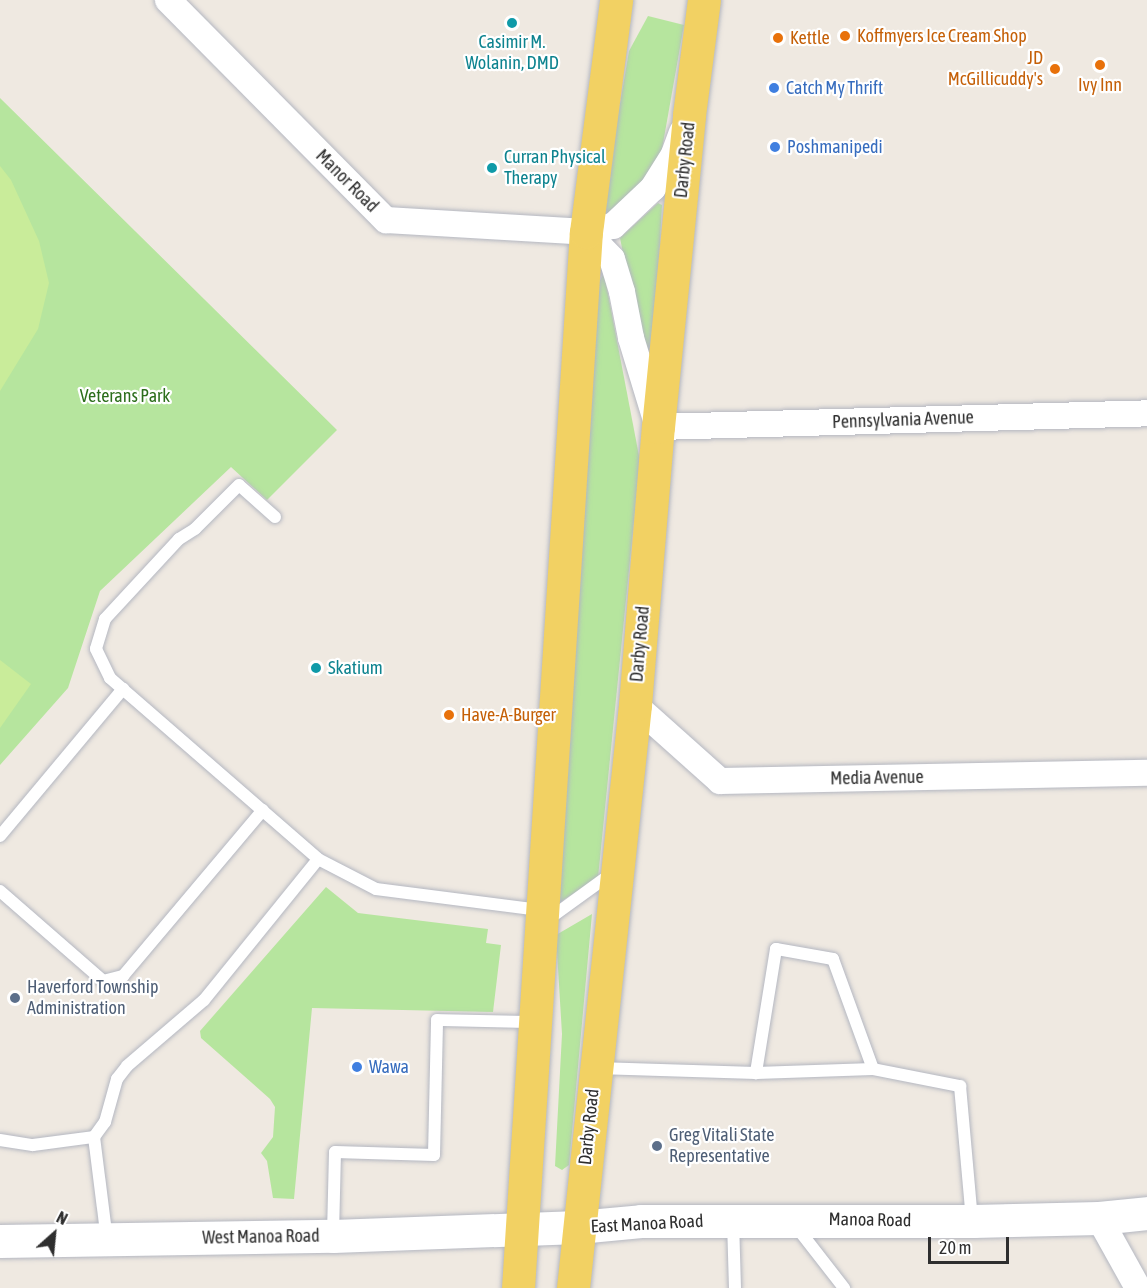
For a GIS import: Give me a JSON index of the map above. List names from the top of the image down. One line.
{"streets":{"main road":["Darby Road","Manoa Road","East Manoa Road","West Manoa Road"],"street":["Manor Road","Pennsylvania Avenue","Media Avenue"]},"crossings":[["Darby Road","Manor Road"],["Darby Road","Pennsylvania Avenue"],["Darby Road","Media Avenue"],["Darby Road","East Manoa Road"],["Manoa Road","East Manoa Road"],["East Manoa Road","West Manoa Road"]],"parks":["Veterans Park"],"places":["Casimir M. Wolanin, DMD","Koffmyers Ice Cream Shop","Kettle","Ivy Inn","JD McGillicuddy's","Catch My Thrift","Poshmanipedi","Curran Physical Therapy","Skatium","Have-A-Burger","Haverford Township Administration","Wawa","Greg Vitali State Representative"],"scale_bar":"20 m","north":"top right"}
